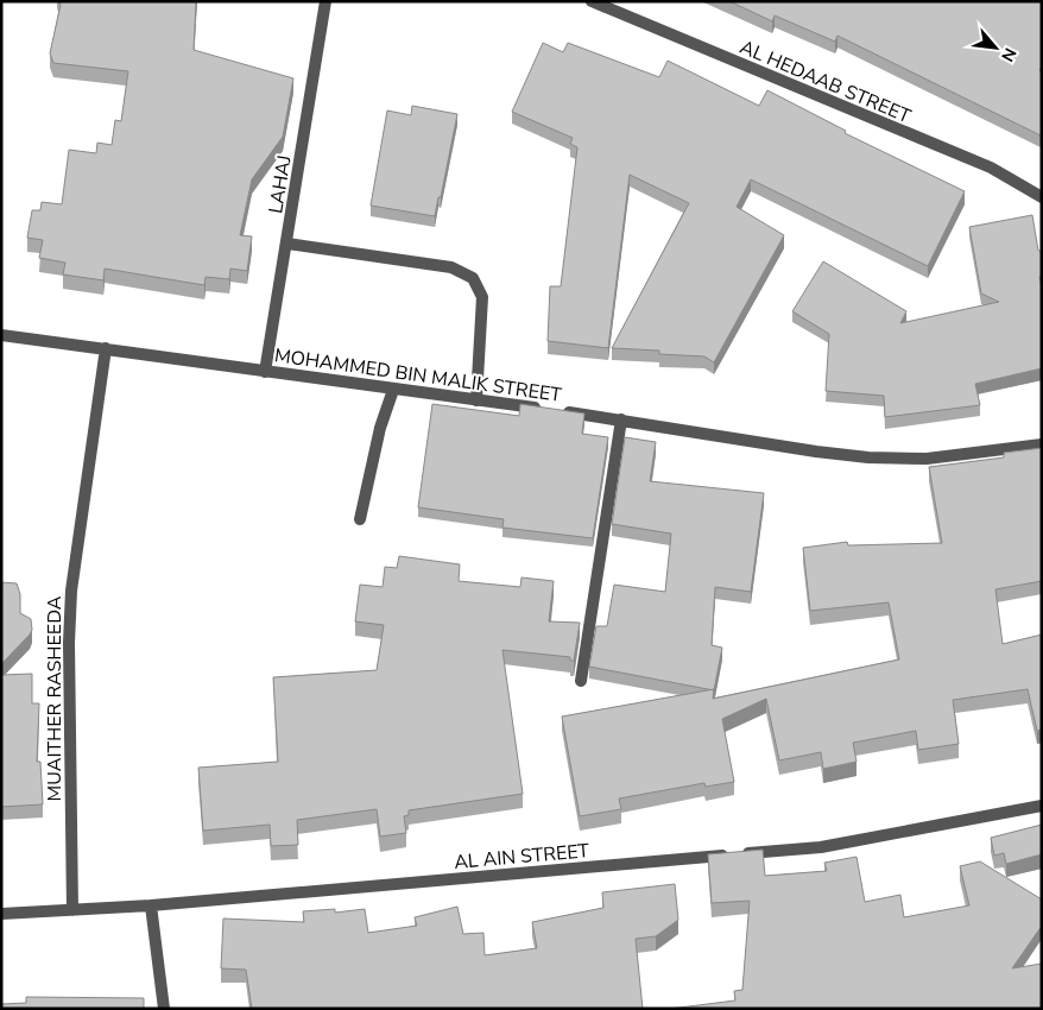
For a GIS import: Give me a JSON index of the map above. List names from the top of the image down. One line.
{"streets":{"street":["AL HEDAAB STREET","LAHAJ","MOHAMMED BIN MALIK STREET","MUAITHER RASHEEDA","AL AIN STREET"]},"crossings":[["LAHAJ","MOHAMMED BIN MALIK STREET"],["MOHAMMED BIN MALIK STREET","MUAITHER RASHEEDA"],["MUAITHER RASHEEDA","AL AIN STREET"]],"north":"bottom right"}
